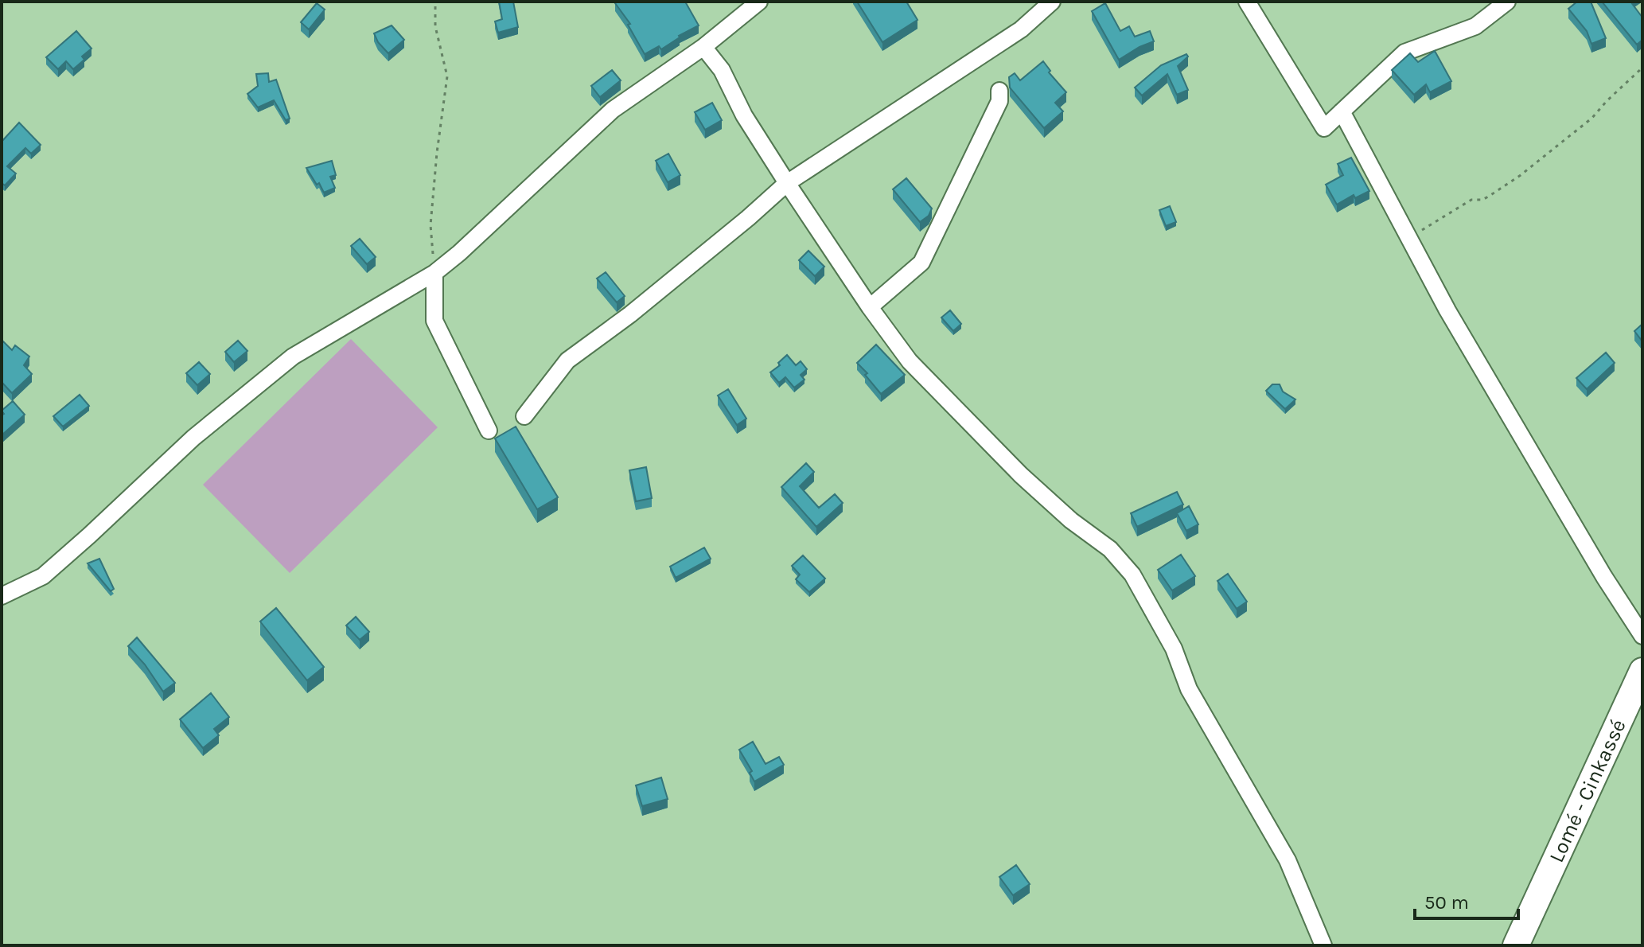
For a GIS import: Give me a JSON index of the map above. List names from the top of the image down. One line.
{"streets":{"highway":["Lomé - Cinkassé"]},"scale_bar":"50 m"}
